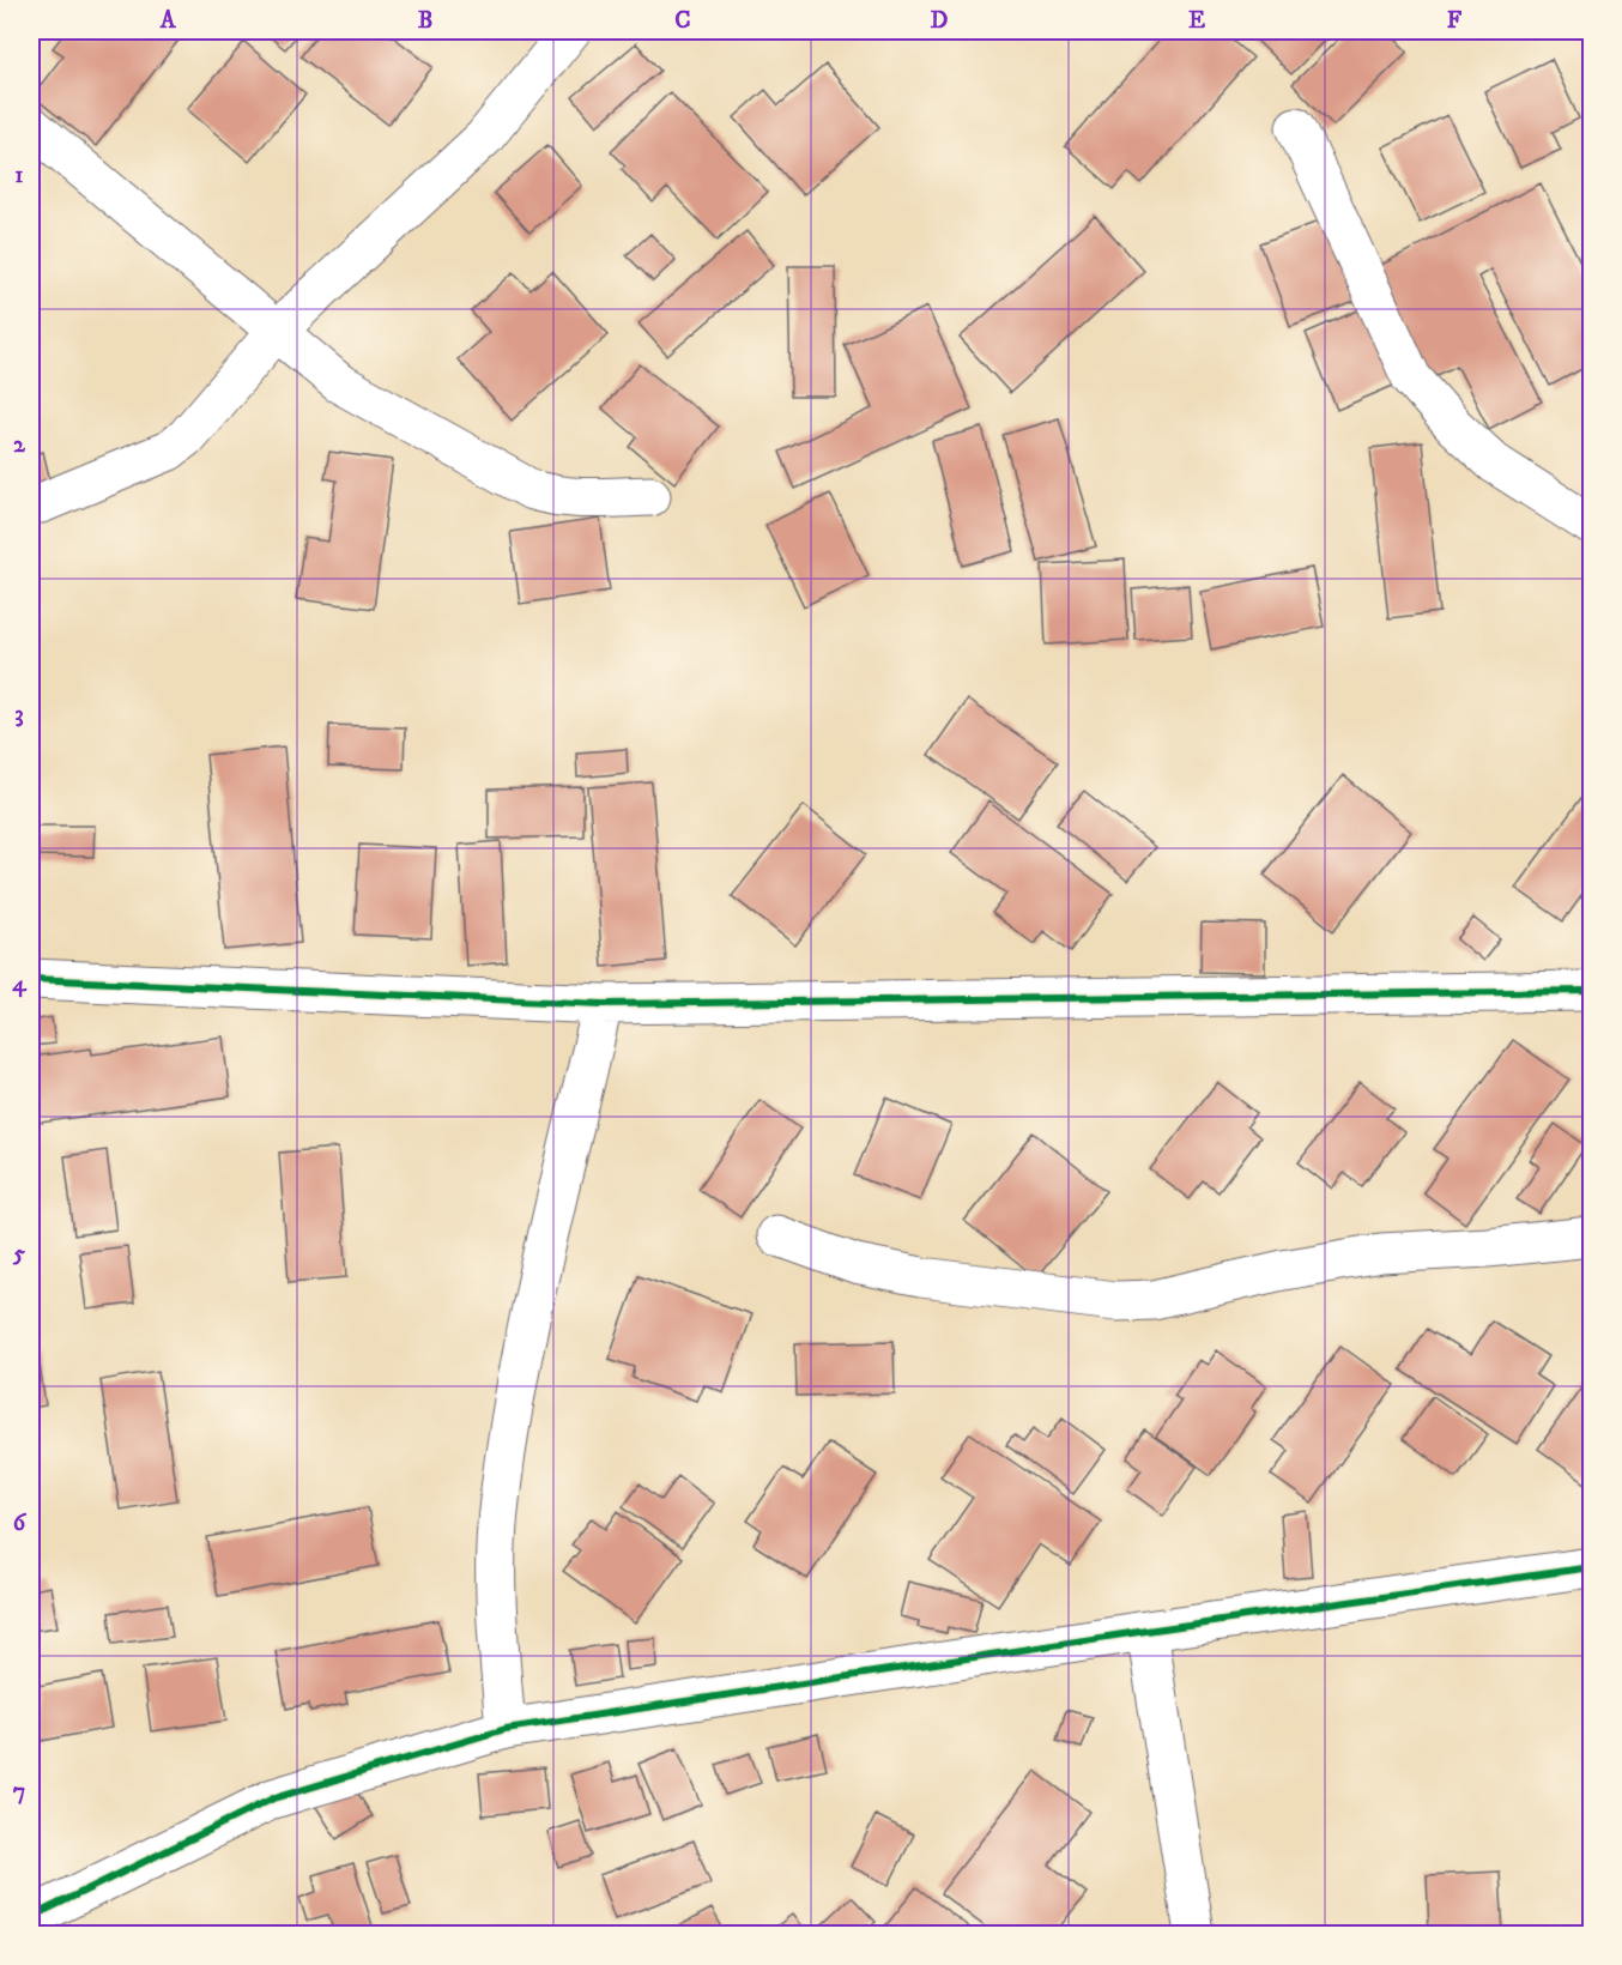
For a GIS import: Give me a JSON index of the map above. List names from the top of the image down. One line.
{"grid":{"columns":["A","B","C","D","E","F"],"rows":["1","2","3","4","5","6","7"]}}
